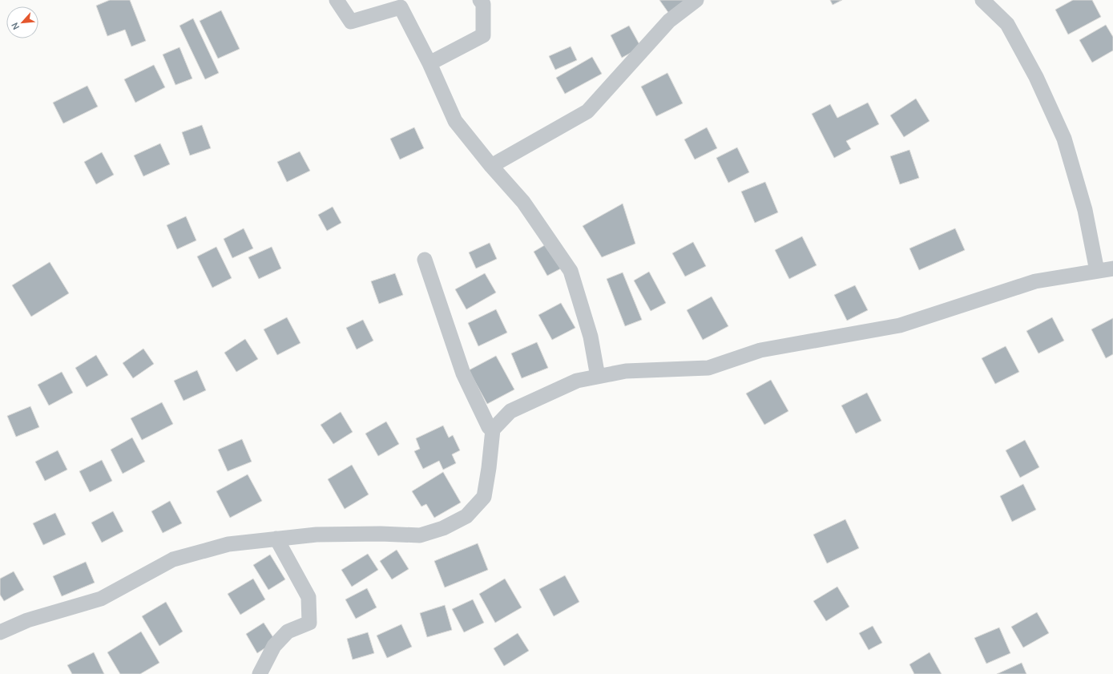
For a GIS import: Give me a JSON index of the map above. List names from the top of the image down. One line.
{"north":"bottom left"}
